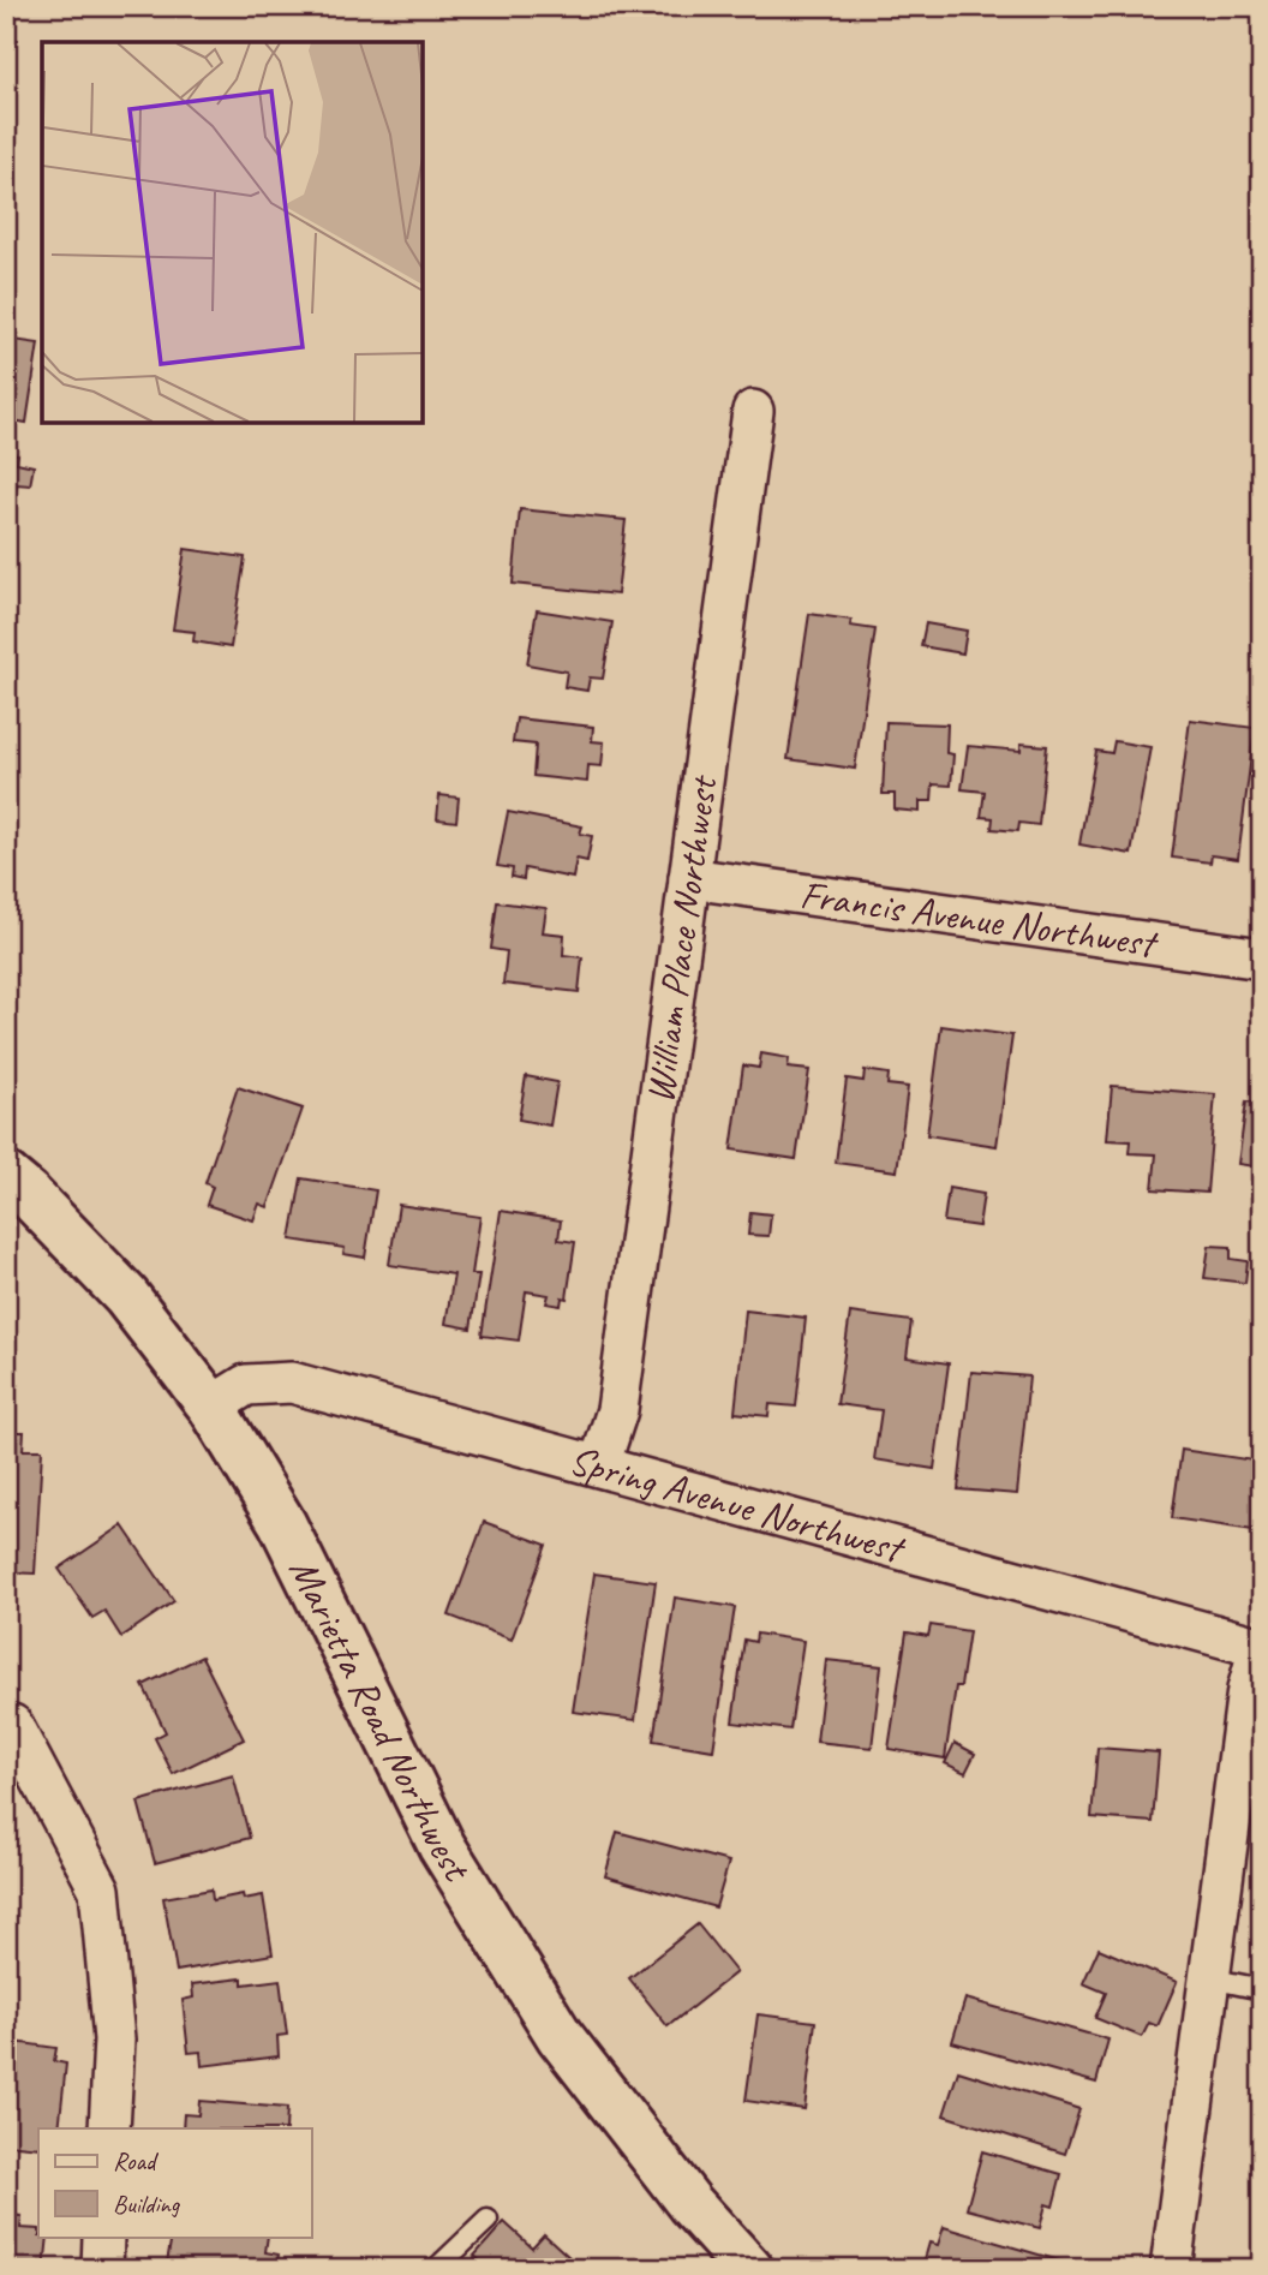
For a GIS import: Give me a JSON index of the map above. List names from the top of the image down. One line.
{"streets":{"main road":["Marietta Road Northwest"],"street":["Francis Avenue Northwest","William Place Northwest","Spring Avenue Northwest"]},"crossings":[["Francis Avenue Northwest","William Place Northwest"],["William Place Northwest","Spring Avenue Northwest"],["Spring Avenue Northwest","Marietta Road Northwest"]],"legend":["Road","Building"]}
